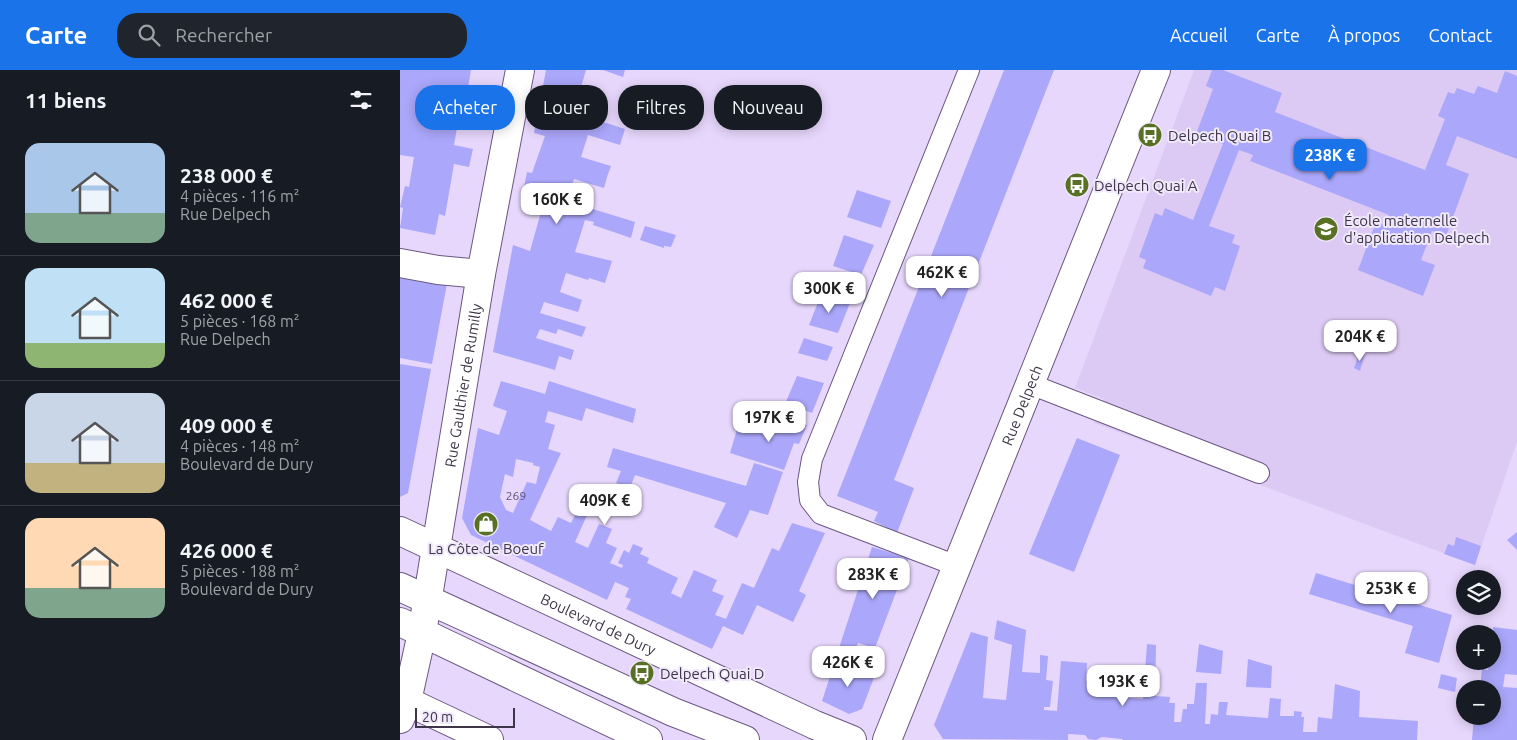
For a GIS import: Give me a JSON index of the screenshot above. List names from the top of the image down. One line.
{"streets":{"street":["Rue Gaulthier de Rumilly","Rue Delpech","Boulevard de Dury"]},"crossings":[["Rue Gaulthier de Rumilly","Boulevard de Dury"]],"places":{"bus stop":["Delpech Quai B","Delpech Quai A","Delpech Quai D"],"school or university":["École maternelle d'application Delpech"],"shop":["La Côte de Boeuf"]},"house_numbers":["269"],"scale_bar":"20 m","page":{"header":"Carte","search":"Rechercher","nav":["Accueil","Carte","À propos","Contact"],"heading":"11 biens","chip":["Acheter","Louer","Filtres","Nouveau"],"list":[{"name":"238 000 €","note":"4 pièces · 116 m² · Rue Delpech"},{"name":"462 000 €","note":"5 pièces · 168 m² · Rue Delpech"},{"name":"409 000 €","note":"4 pièces · 148 m² · Boulevard de Dury"},{"name":"426 000 €","note":"5 pièces · 188 m² · Boulevard de Dury"}],"price":["238K €","160K €","462K €","300K €","204K €","197K €","409K €","283K €","253K €","426K €","193K €"],"map_buttons":["+","−"],"scale":"20 m"}}
